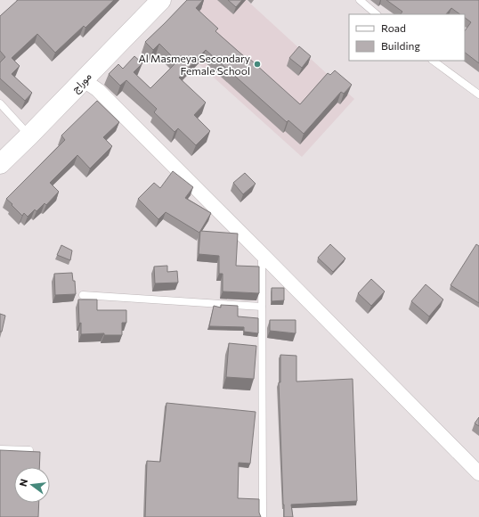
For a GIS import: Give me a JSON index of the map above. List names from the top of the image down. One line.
{"streets":{"main road":["موراج"]},"places":["Al Masmeya Secondary Female School"],"legend":["Road","Building"],"north":"left"}
